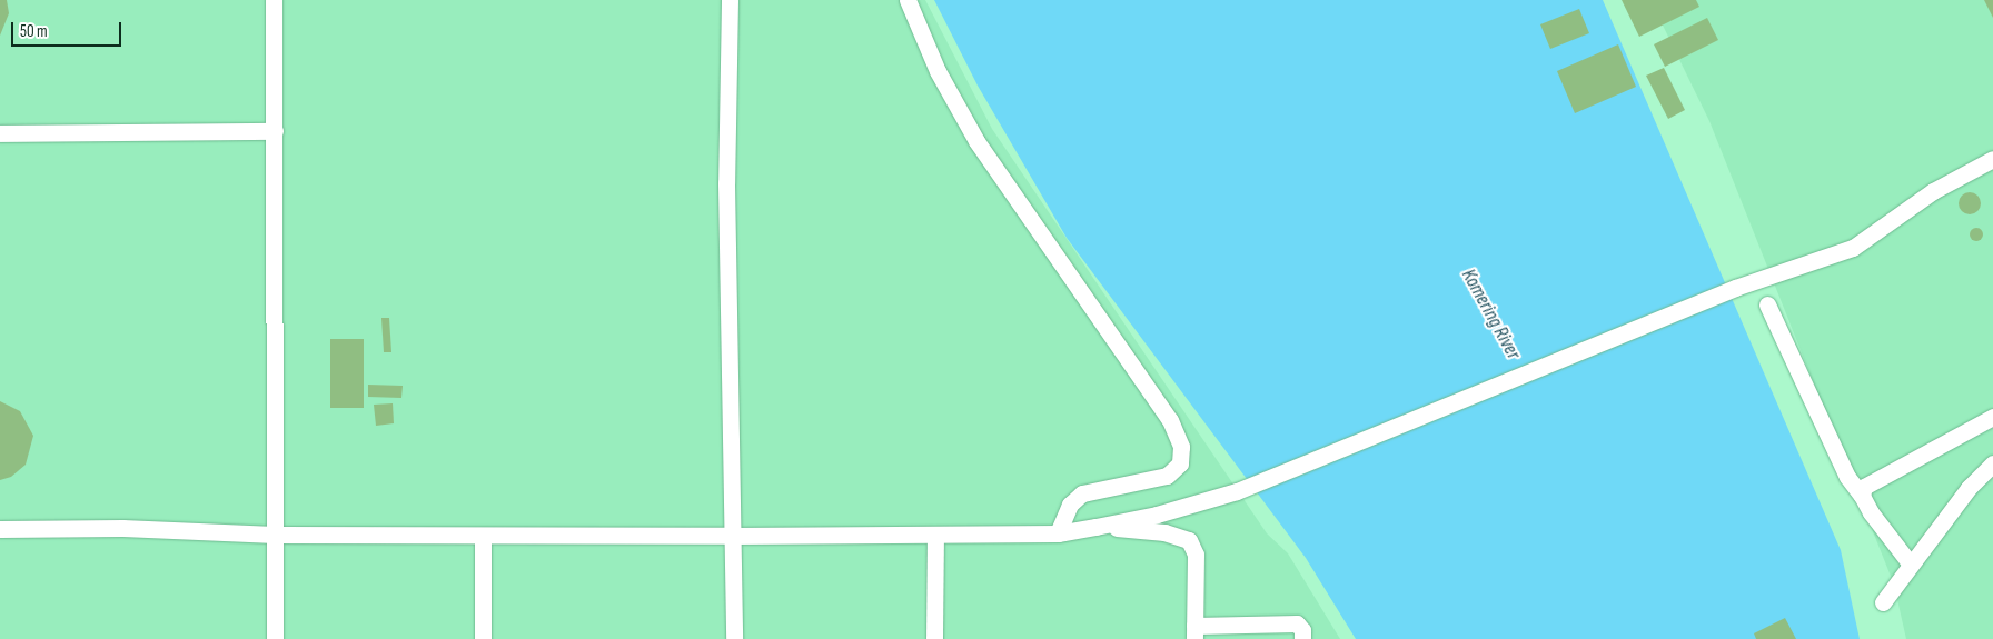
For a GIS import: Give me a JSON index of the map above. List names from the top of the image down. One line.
{"water":["Komering River"],"scale_bar":"50 m"}
